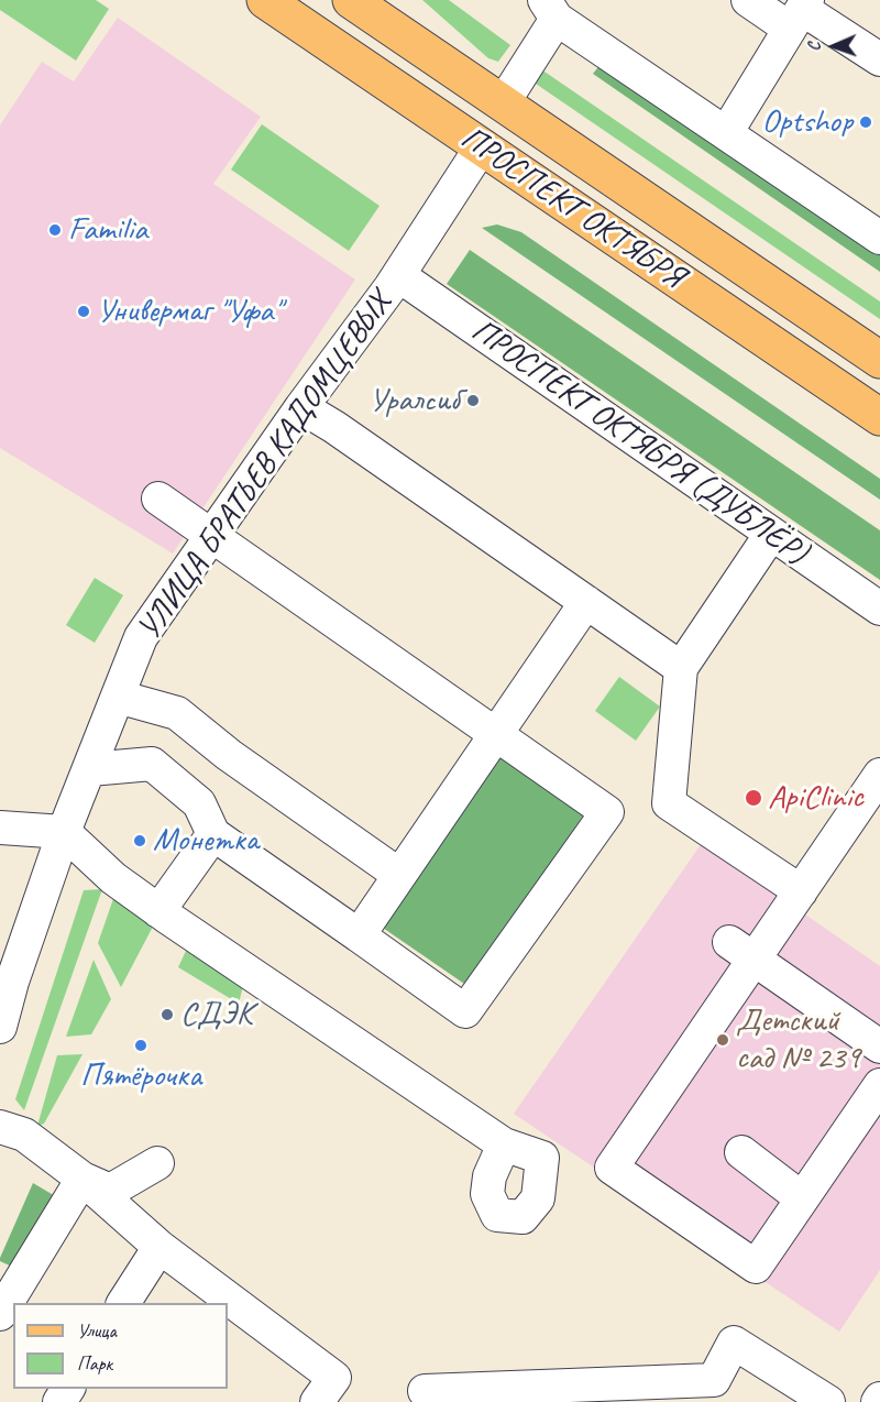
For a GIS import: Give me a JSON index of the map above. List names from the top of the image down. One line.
{"streets":{"main road":["ПРОСПЕКТ ОКТЯБРЯ"],"street":["ПРОСПЕКТ ОКТЯБРЯ (ДУБЛЁР)","УЛИЦА БРАТЬЕВ КАДОМЦЕВЫХ"]},"crossings":[["ПРОСПЕКТ ОКТЯБРЯ","УЛИЦА БРАТЬЕВ КАДОМЦЕВЫХ"],["ПРОСПЕКТ ОКТЯБРЯ (ДУБЛЁР)","УЛИЦА БРАТЬЕВ КАДОМЦЕВЫХ"]],"places":["Optshop","Familia","Универмаг \"Уфа\"","Уралсиб","ApiClinic","Монетка","СДЭК","Детский сад № 239","Пятёрочка"],"legend":["Улица","Парк"],"north":"left"}
